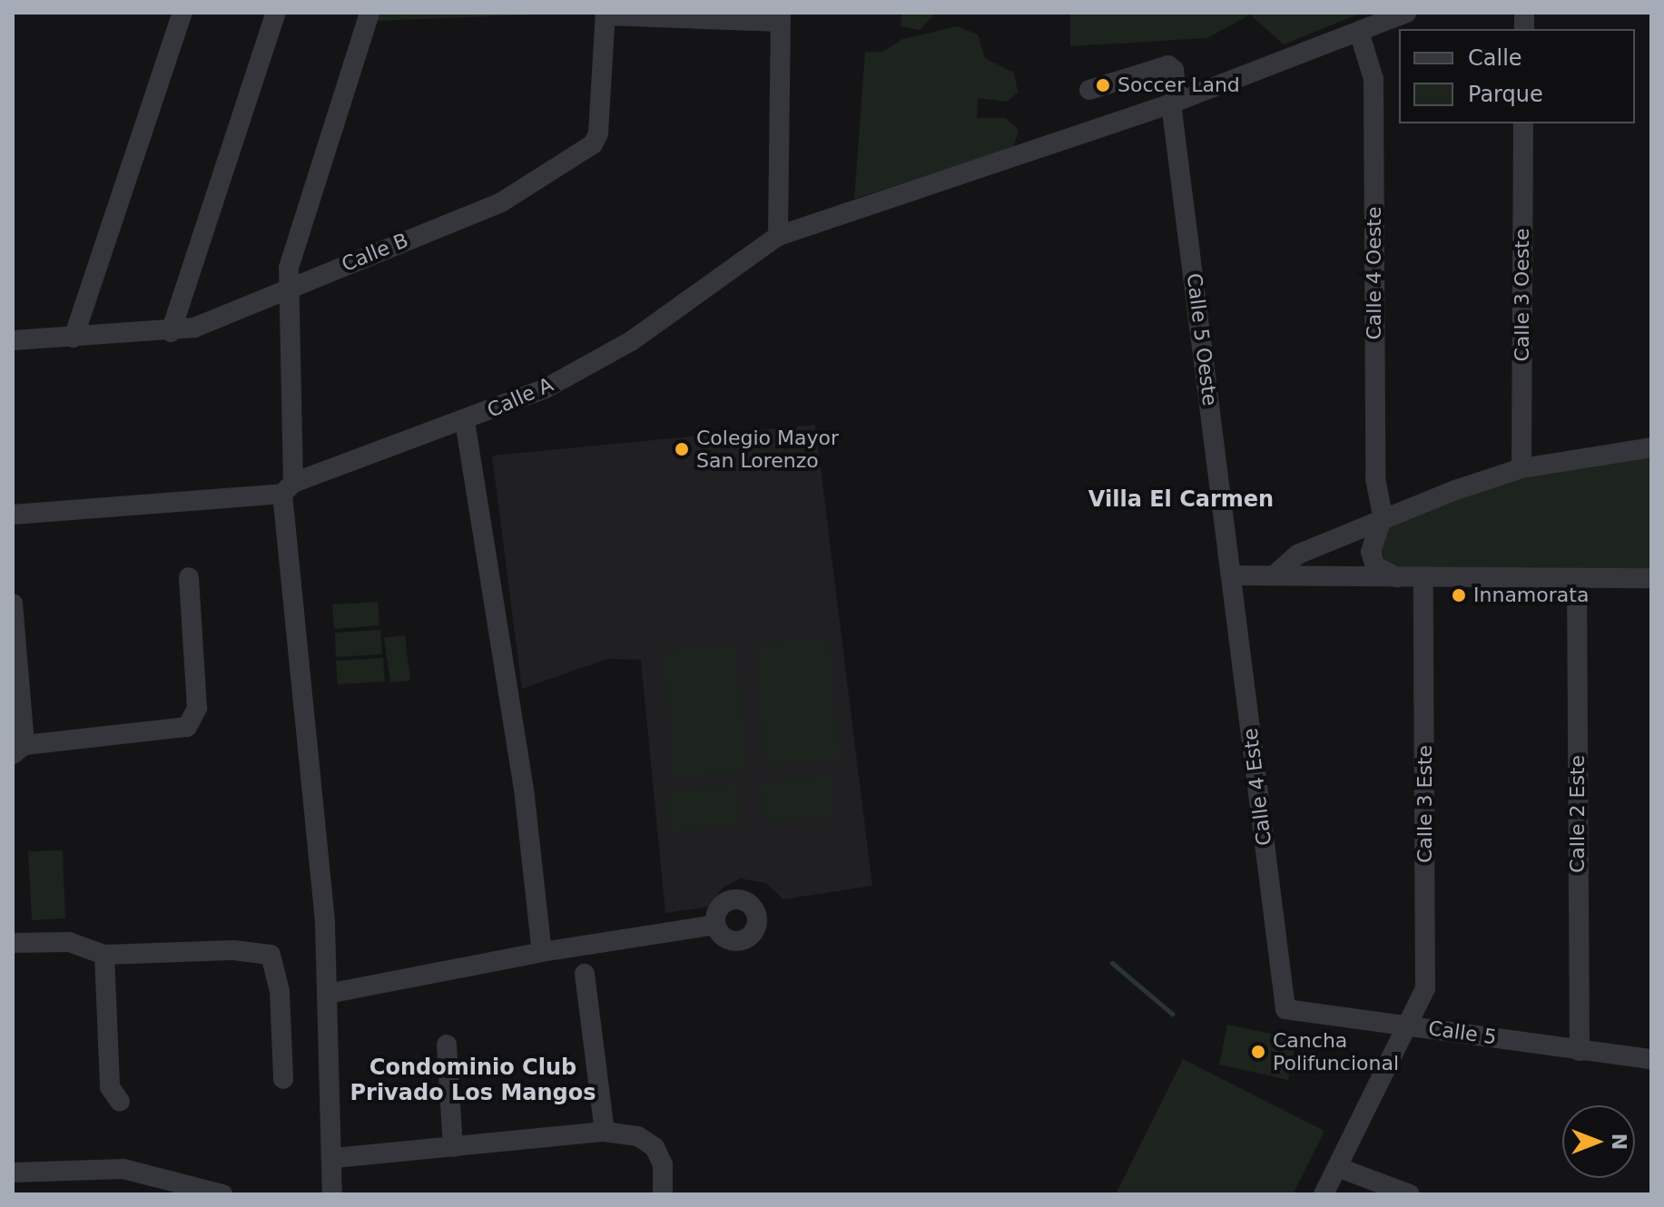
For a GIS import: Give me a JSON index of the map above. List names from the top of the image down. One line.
{"streets":{"street":["Calle B","Calle 4 Oeste","Calle 3 Oeste","Calle 5 Oeste","Calle A","Calle 4 Este","Calle 3 Este","Calle 2 Este","Calle 5"]},"crossings":[["Calle 4 Oeste","Calle A"],["Calle 5 Oeste","Calle A"],["Calle 5 Oeste","Calle 4 Este"],["Calle 4 Este","Calle 5"],["Calle 3 Este","Calle 5"],["Calle 2 Este","Calle 5"]],"districts":["Villa El Carmen","Condominio Club Privado Los Mangos"],"places":["Soccer Land","Colegio Mayor San Lorenzo","Innamorata","Cancha Polifuncional"],"legend":["Calle","Parque"],"north":"right"}
